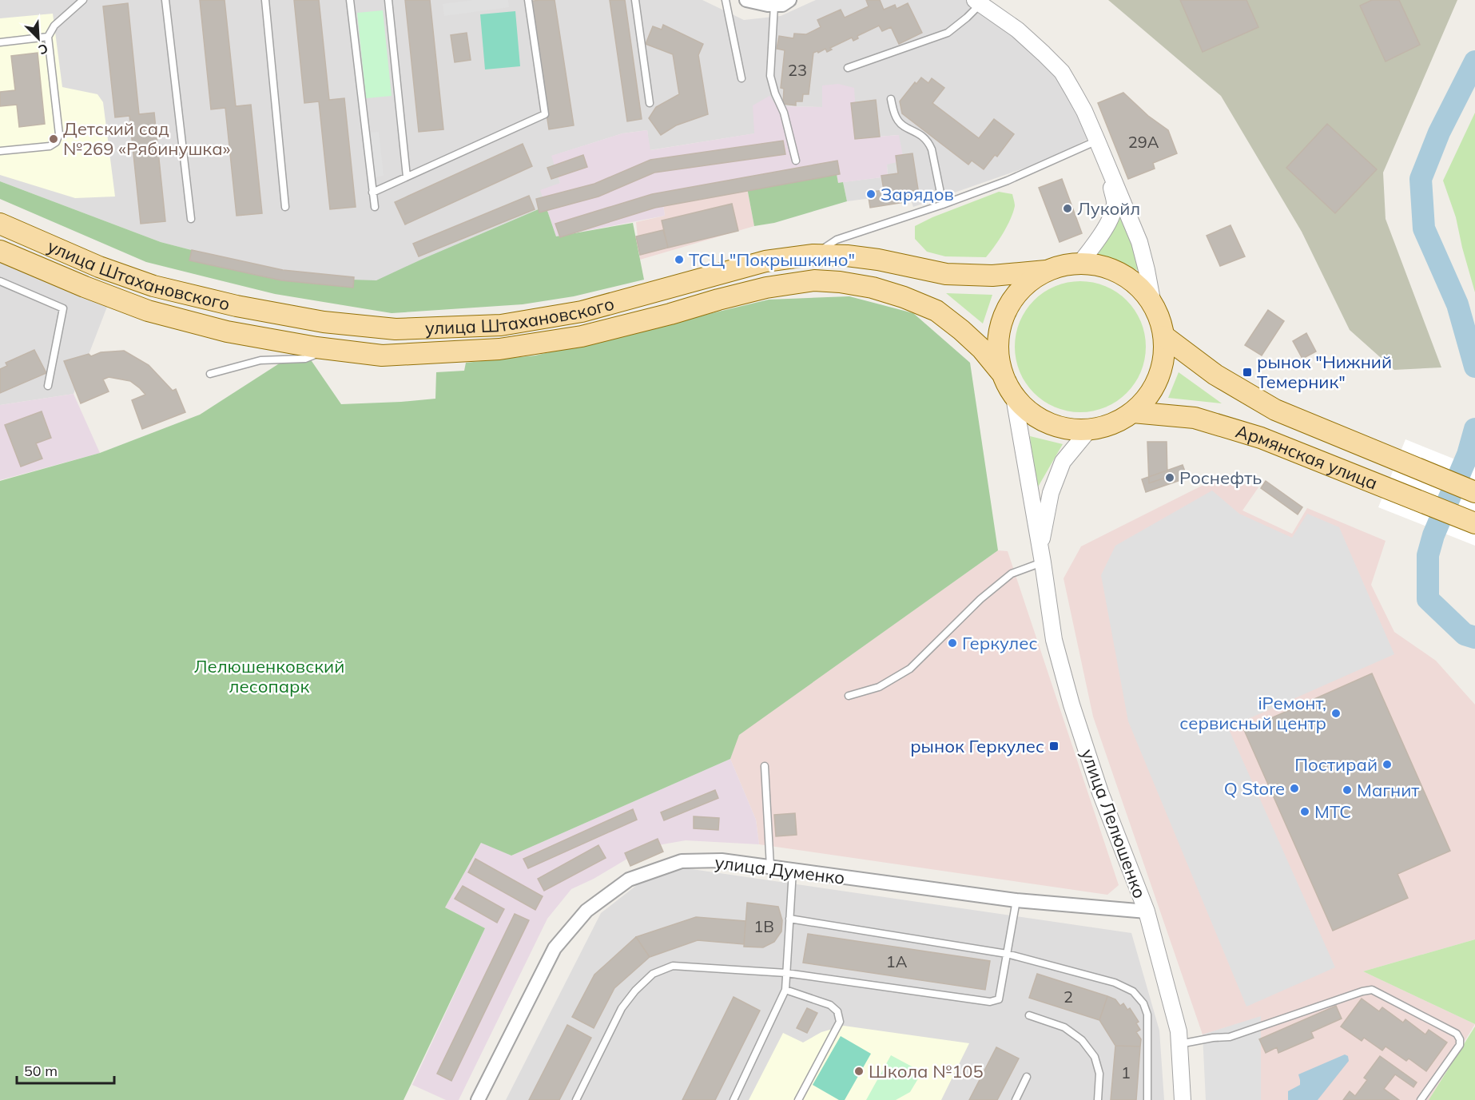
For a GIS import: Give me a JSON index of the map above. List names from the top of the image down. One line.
{"streets":{"main road":["улица Штахановского","Армянская улица"],"street":["улица Лелюшенко","улица Думенко"]},"crossings":[["улица Штахановского","Армянская улица"],["улица Штахановского","улица Лелюшенко"],["Армянская улица","улица Лелюшенко"],["улица Лелюшенко","улица Думенко"]],"parks":["Лелюшенковский лесопарк"],"places":{"other":["Детский сад №269 «Рябинушка»","Зарядов","Лукойл","ТСЦ \"Покрышкино\"","Роснефть","Геркулес","iРемонт, сервисный центр","Постирай","Q Store","Магнит","МТС","Школа №105"],"transit":["рынок \"Нижний Темерник\"","рынок Геркулес"]},"house_numbers":["23","29А","1В","1А","2","1"],"scale_bar":"50 m","north":"bottom right"}
